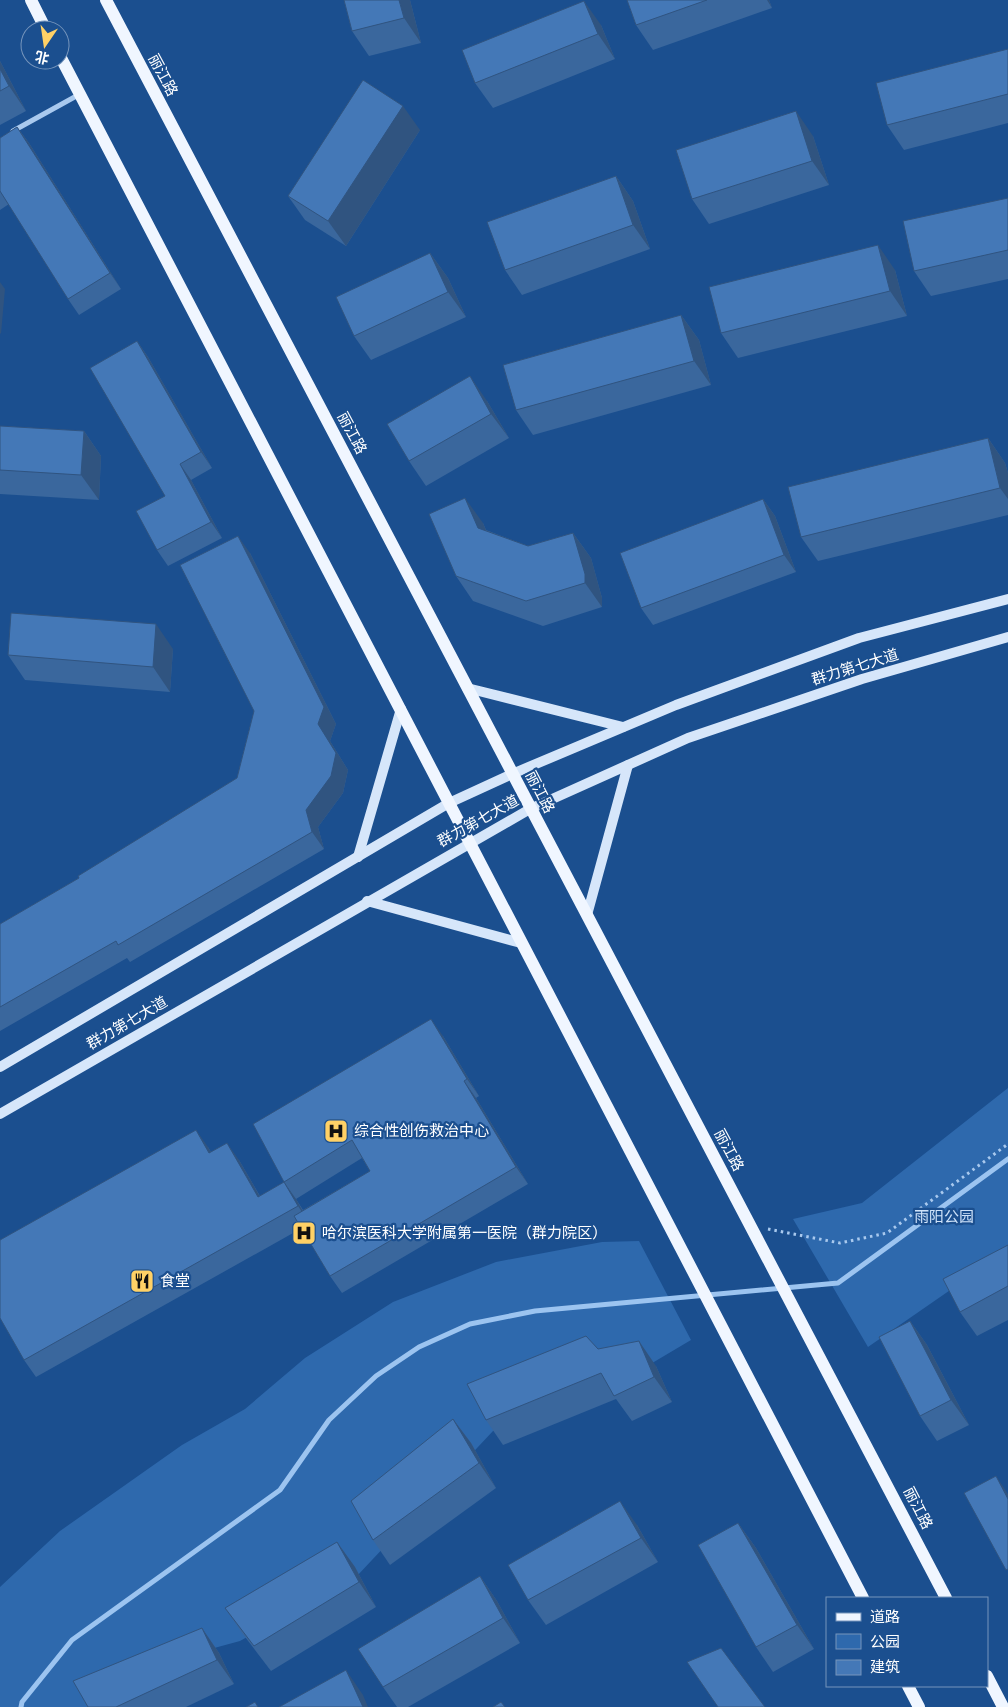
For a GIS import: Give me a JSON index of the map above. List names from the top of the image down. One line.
{"streets":{"main road":["丽江路","群力第七大道"]},"crossings":[["丽江路","群力第七大道"]],"parks":["雨阳公园"],"places":{"hospital":["综合性创伤救治中心","哈尔滨医科大学附属第一医院（群力院区）"],"restaurant":["食堂"]},"legend":["道路","公园","建筑"],"north":"bottom"}
